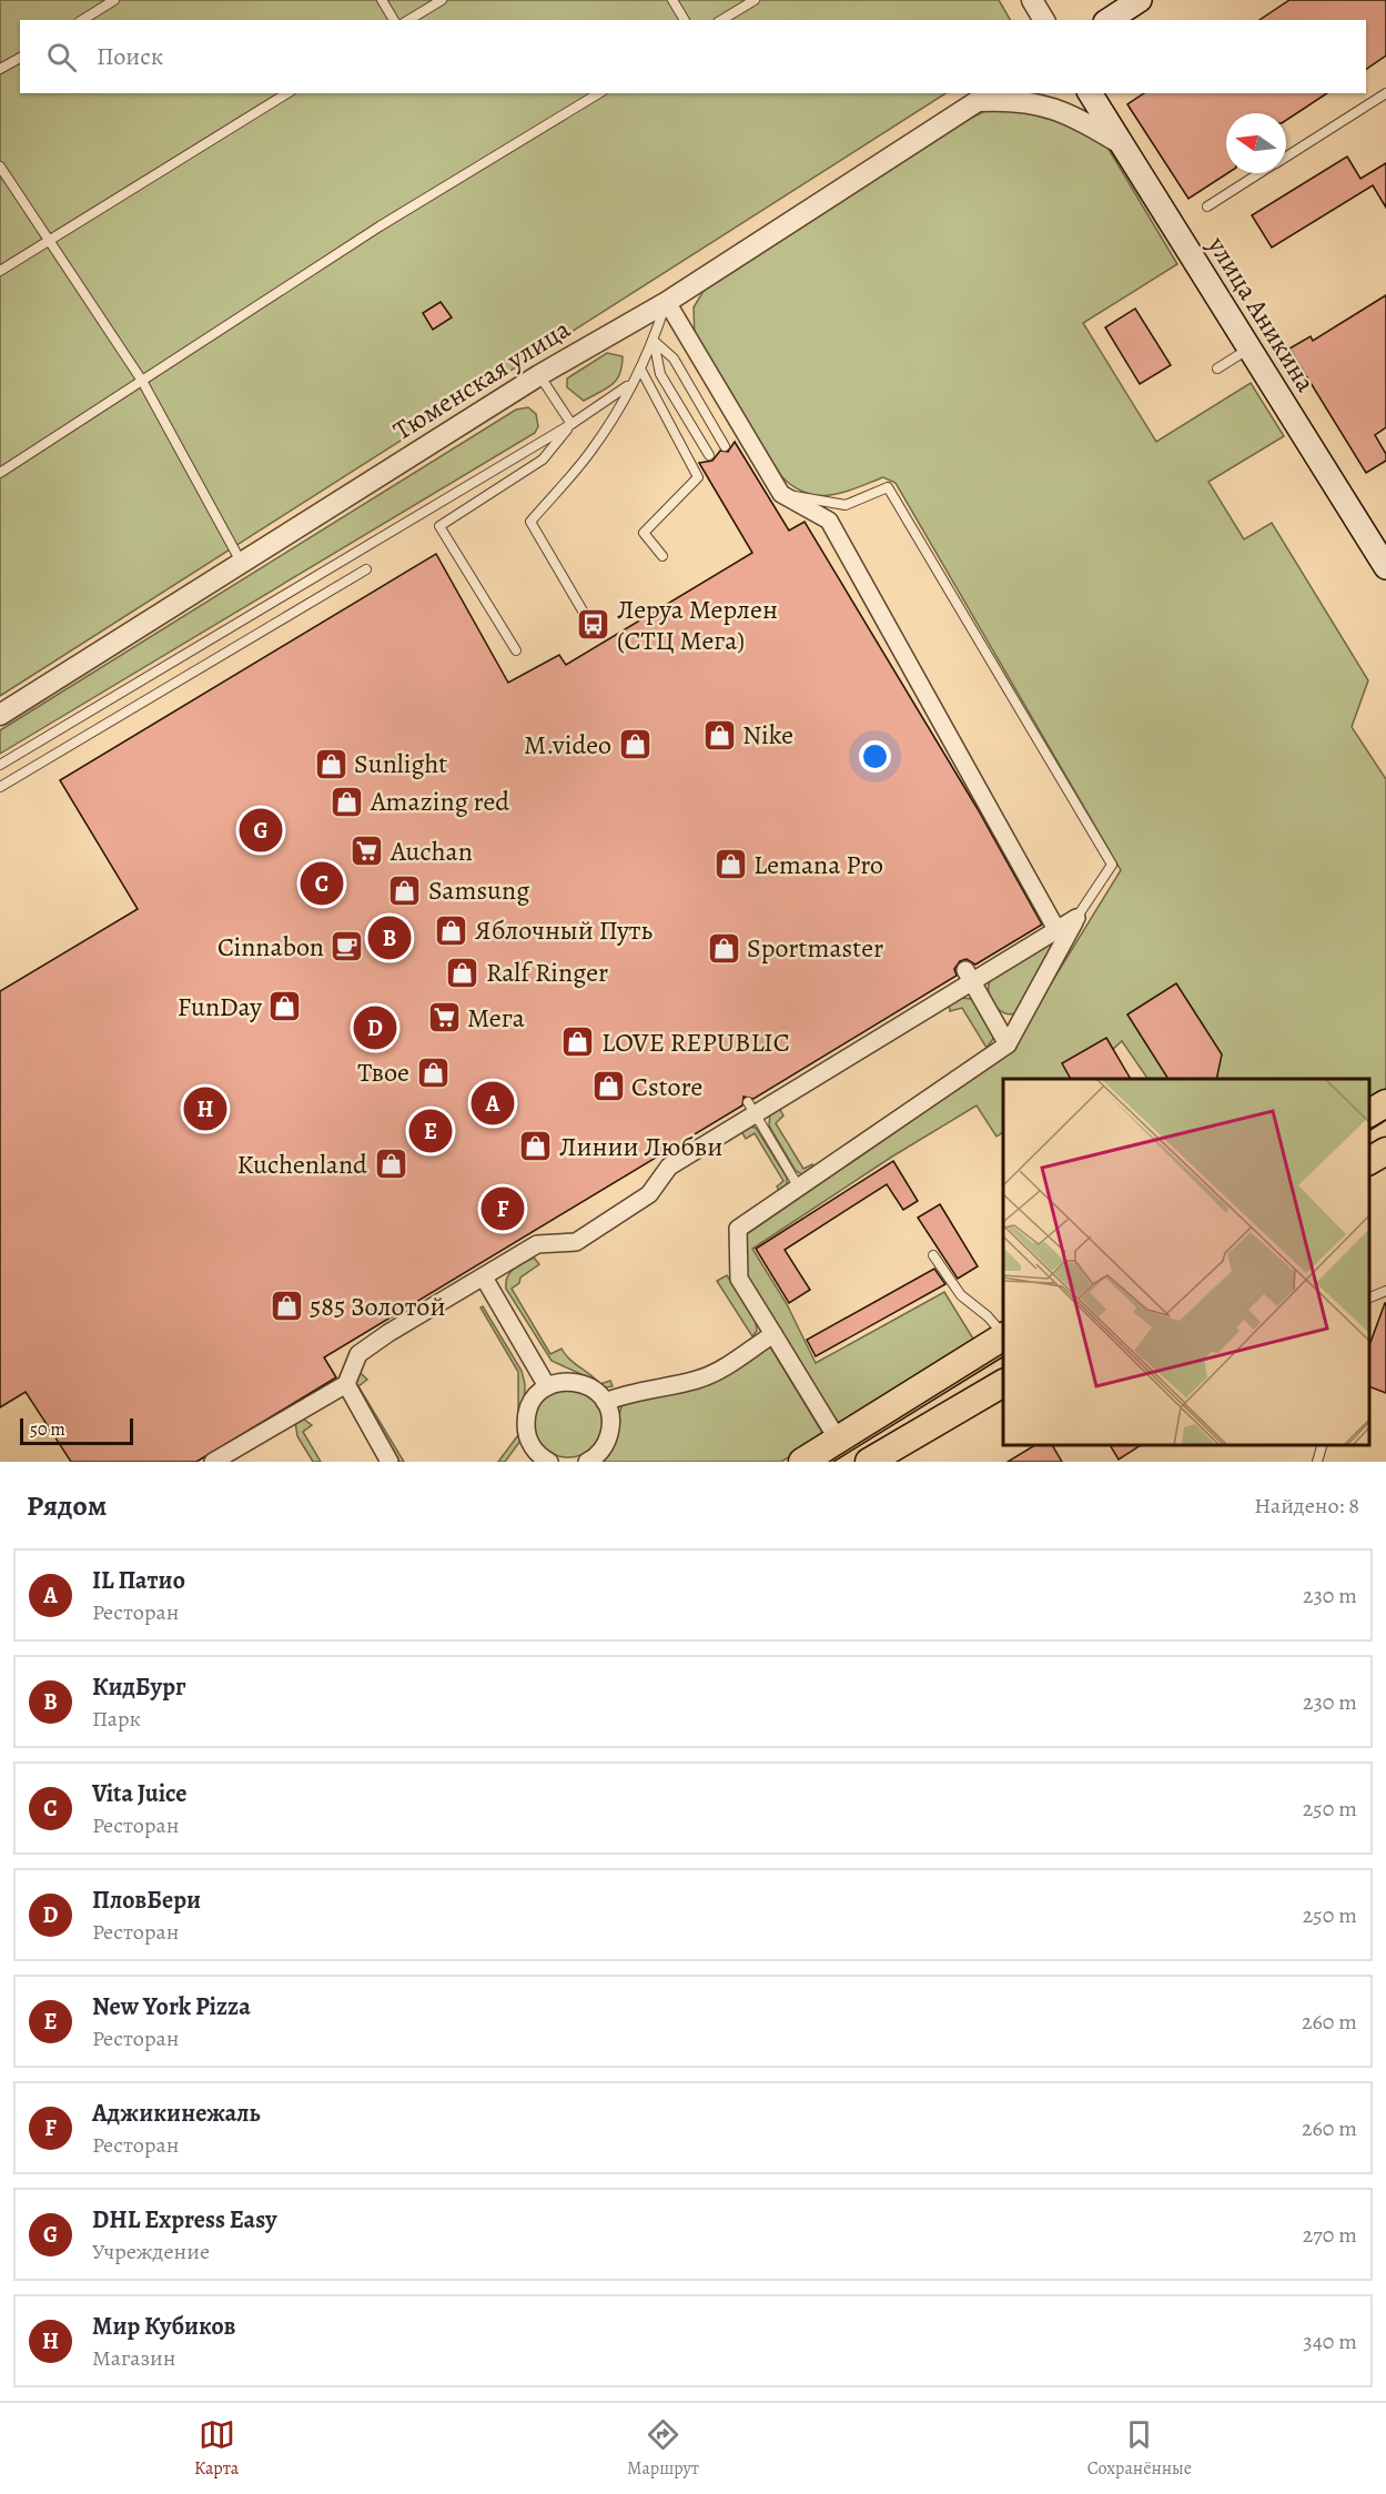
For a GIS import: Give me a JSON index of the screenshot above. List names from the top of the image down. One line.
{"streets":{"main road":["улица Аникина"],"street":["Тюменская улица"]},"places":{"bus stop":["Леруа Мерлен (СТЦ Мега)"],"shop":["Nike","M.video","Sunlight","Amazing red","Lemana Pro","Samsung","Яблочный Путь","Sportmaster","Ralf Ringer","FunDay","LOVE REPUBLIC","Твое","Cstore","Линии Любви","Kuchenland","585 Золотой"],"supermarket":["Auchan","Мега"],"cafe":["Cinnabon"]},"scale_bar":"50 m","north":"left","page":{"search":"Поиск","pins":["G","C","B","D","A","H","E","F"],"scale":"50 m","heading":["Рядом","Найдено: 8"],"list":[{"mark":"A","name":"IL Патио","note":"Ресторан","value":"230 m"},{"mark":"B","name":"КидБург","note":"Парк","value":"230 m"},{"mark":"C","name":"Vita Juice","note":"Ресторан","value":"250 m"},{"mark":"D","name":"ПловБери","note":"Ресторан","value":"250 m"},{"mark":"E","name":"New York Pizza","note":"Ресторан","value":"260 m"},{"mark":"F","name":"Аджикинежаль","note":"Ресторан","value":"260 m"},{"mark":"G","name":"DHL Express Easy","note":"Учреждение","value":"270 m"},{"mark":"H","name":"Мир Кубиков","note":"Магазин","value":"340 m"}],"nav":["Карта","Маршрут","Сохранённые"]}}
